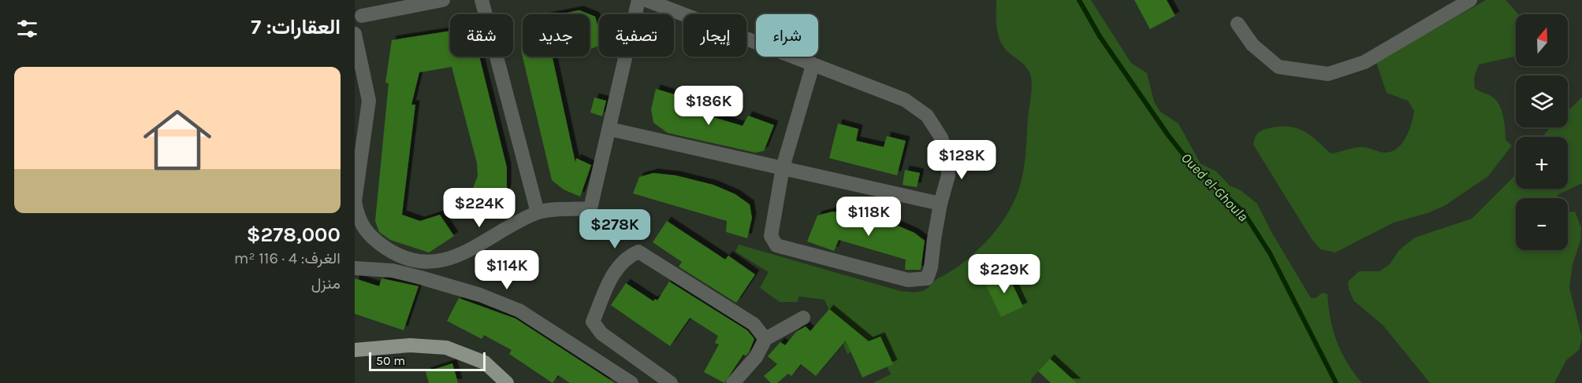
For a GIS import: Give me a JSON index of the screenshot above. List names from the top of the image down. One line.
{"water":["Oued el-Ghoula"],"scale_bar":"50 m","north":"top","page":{"heading":"العقارات: 7","map_buttons":["+","−"],"chip":["شراء","إيجار","تصفية","جديد","شقة"],"list":[{"name":"$278,000","note":"الغرف: 4 · 116 m² · منزل"}],"price":["$186K","$128K","$224K","$118K","$278K","$114K","$229K"],"scale":"50 m"}}
